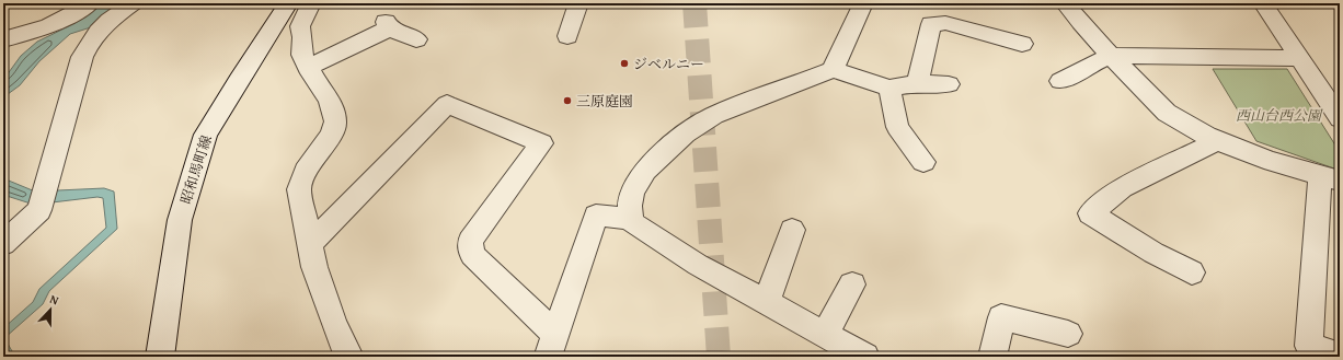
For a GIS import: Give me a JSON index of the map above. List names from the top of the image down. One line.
{"streets":{"street":["昭和馬町線"]},"parks":["西山台西公園"],"places":["ジベルニー","三原庭園"],"north":"top"}
